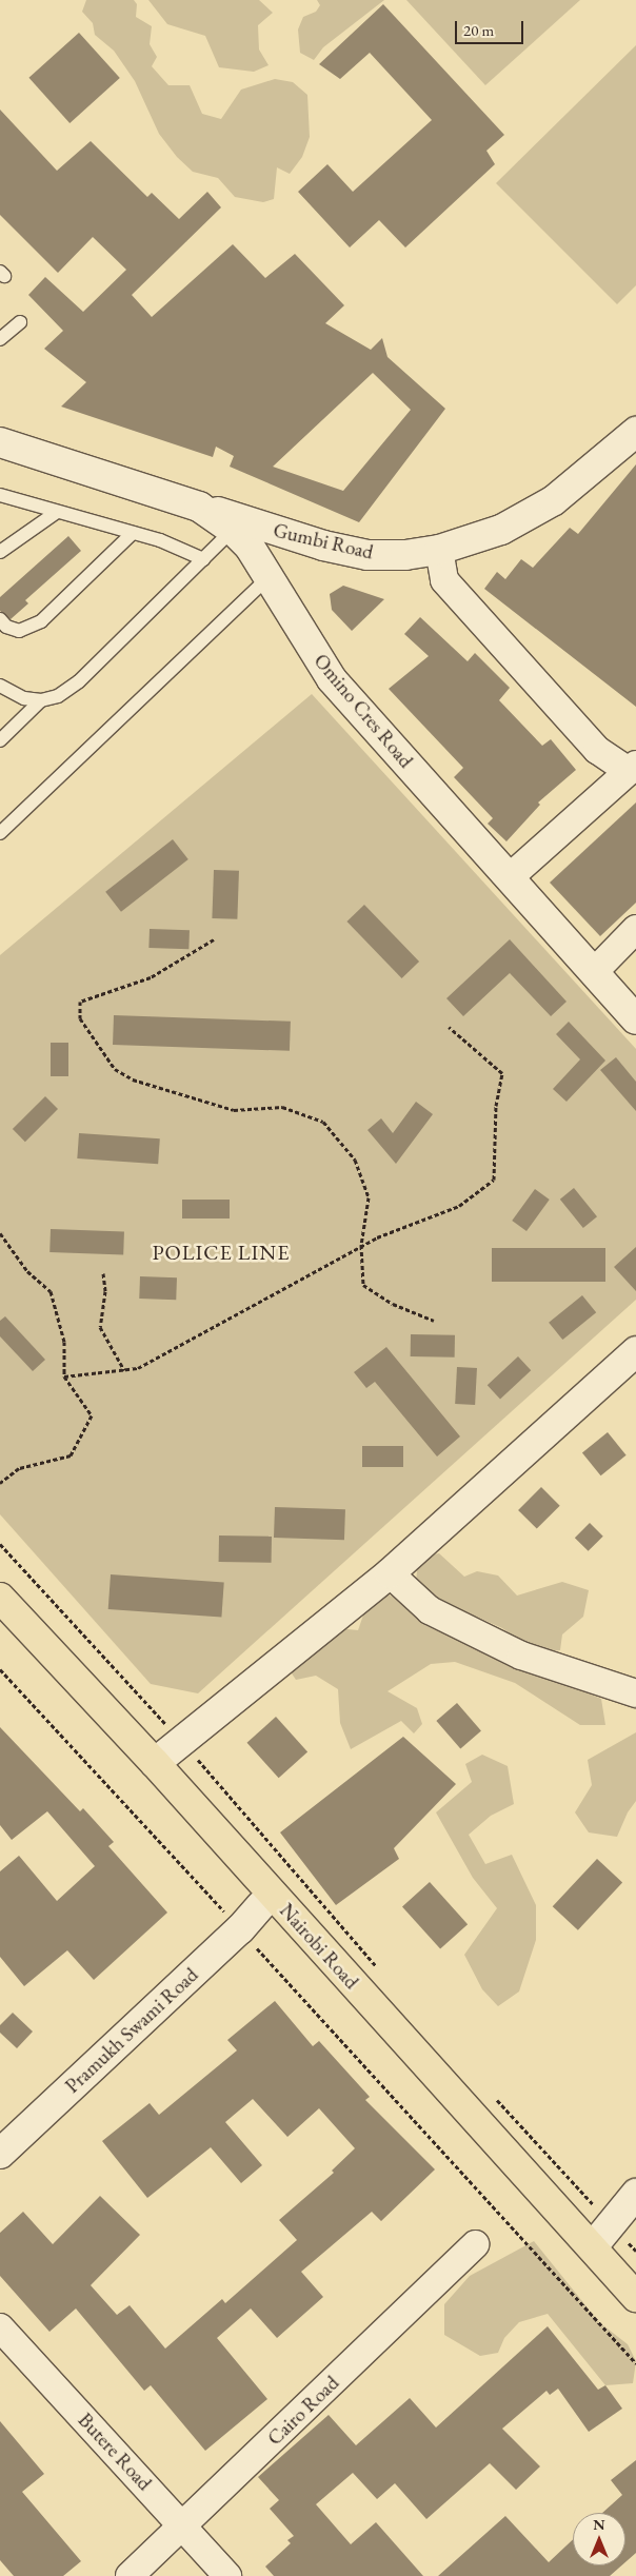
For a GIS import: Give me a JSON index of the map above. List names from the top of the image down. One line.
{"streets":{"highway":["Nairobi Road"],"street":["Gumbi Road","Omino Cres Road","Pramukh Swami Road","Cairo Road","Butere Road"]},"crossings":[["Gumbi Road","Omino Cres Road"],["Nairobi Road","Pramukh Swami Road"],["Cairo Road","Butere Road"]],"districts":["POLICE LINE"],"scale_bar":"20 m","north":"top"}
